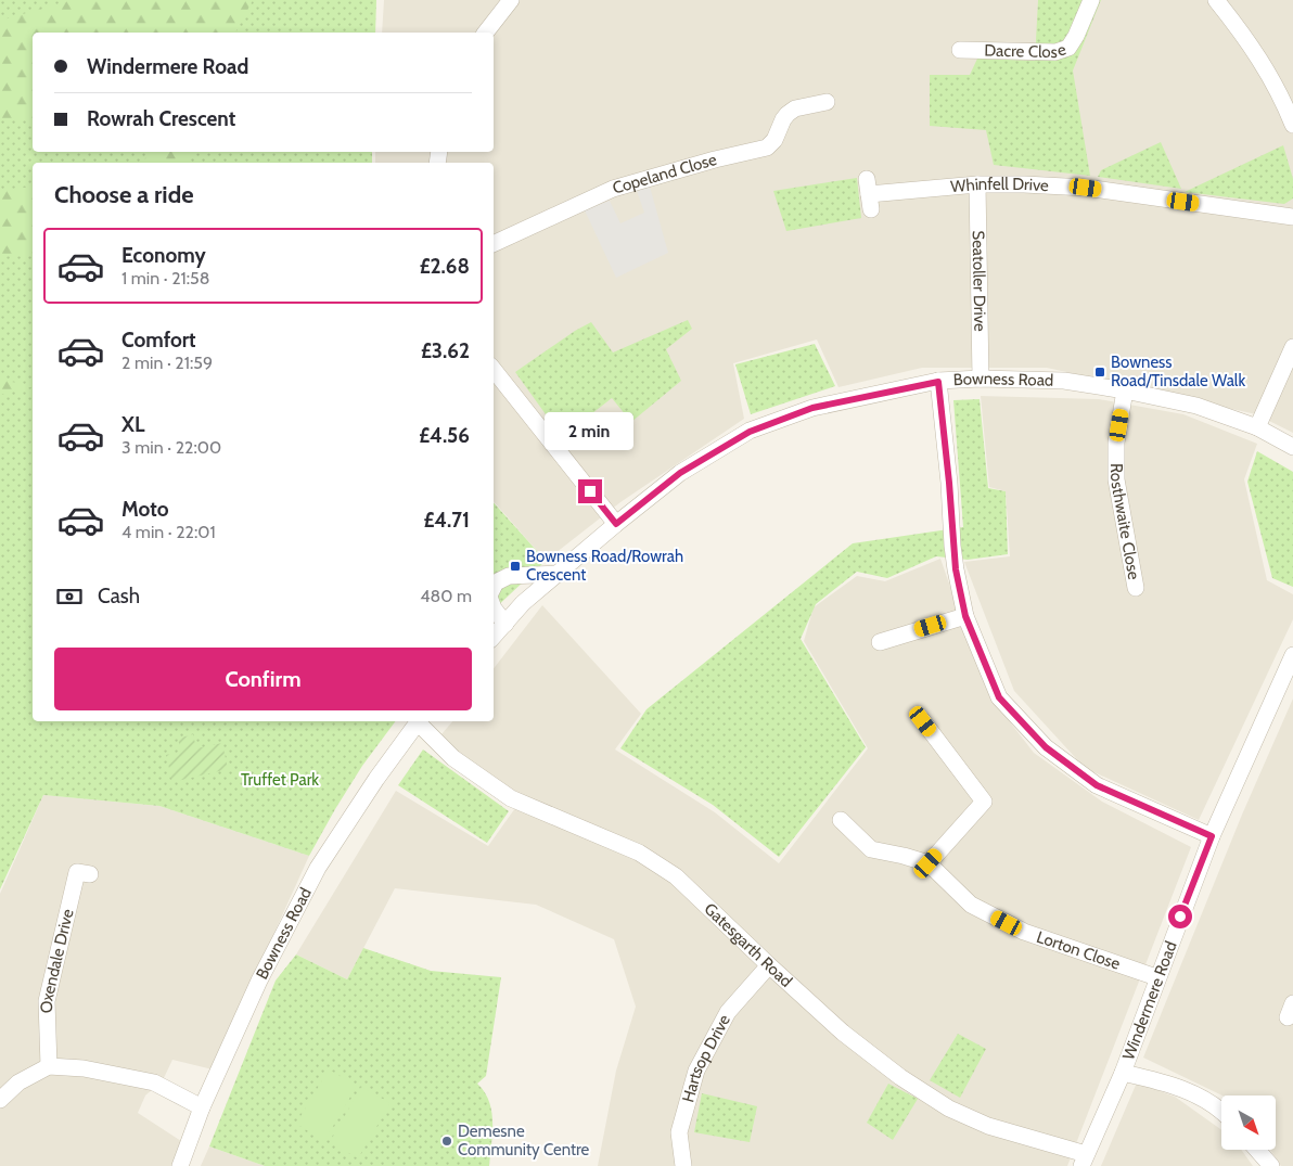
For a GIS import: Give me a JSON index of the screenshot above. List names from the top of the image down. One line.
{"streets":{"street":["Dacre Close","Copeland Close","Whinfell Drive","Seatoller Drive","Bowness Road","Rosthwaite Close","Gatesgarth Road","Lorton Close","Oxendale Drive","Windermere Road","Hartsop Drive"]},"crossings":[["Whinfell Drive","Seatoller Drive"],["Seatoller Drive","Bowness Road"],["Bowness Road","Rosthwaite Close"],["Gatesgarth Road","Windermere Road"],["Gatesgarth Road","Hartsop Drive"],["Lorton Close","Windermere Road"]],"parks":["Truffet Park"],"places":{"transit":["Bowness Road/Tinsdale Walk","Bowness Road/Rowrah Crescent"],"other":["Demesne Community Centre"]},"north":"bottom right","page":{"banner":["Windermere Road","Rowrah Crescent"],"heading":"Choose a ride","list":[{"name":"Economy","note":"1 min · 21:58","value":"£2.68"},{"name":"Comfort","note":"2 min · 21:59","value":"£3.62"},{"name":"XL","note":"3 min · 22:00","value":"£4.56"},{"name":"Moto","note":"4 min · 22:01","value":"£4.71"}],"bubble":"2 min","pay":["Cash","480 m"],"buttons":"Confirm"}}
